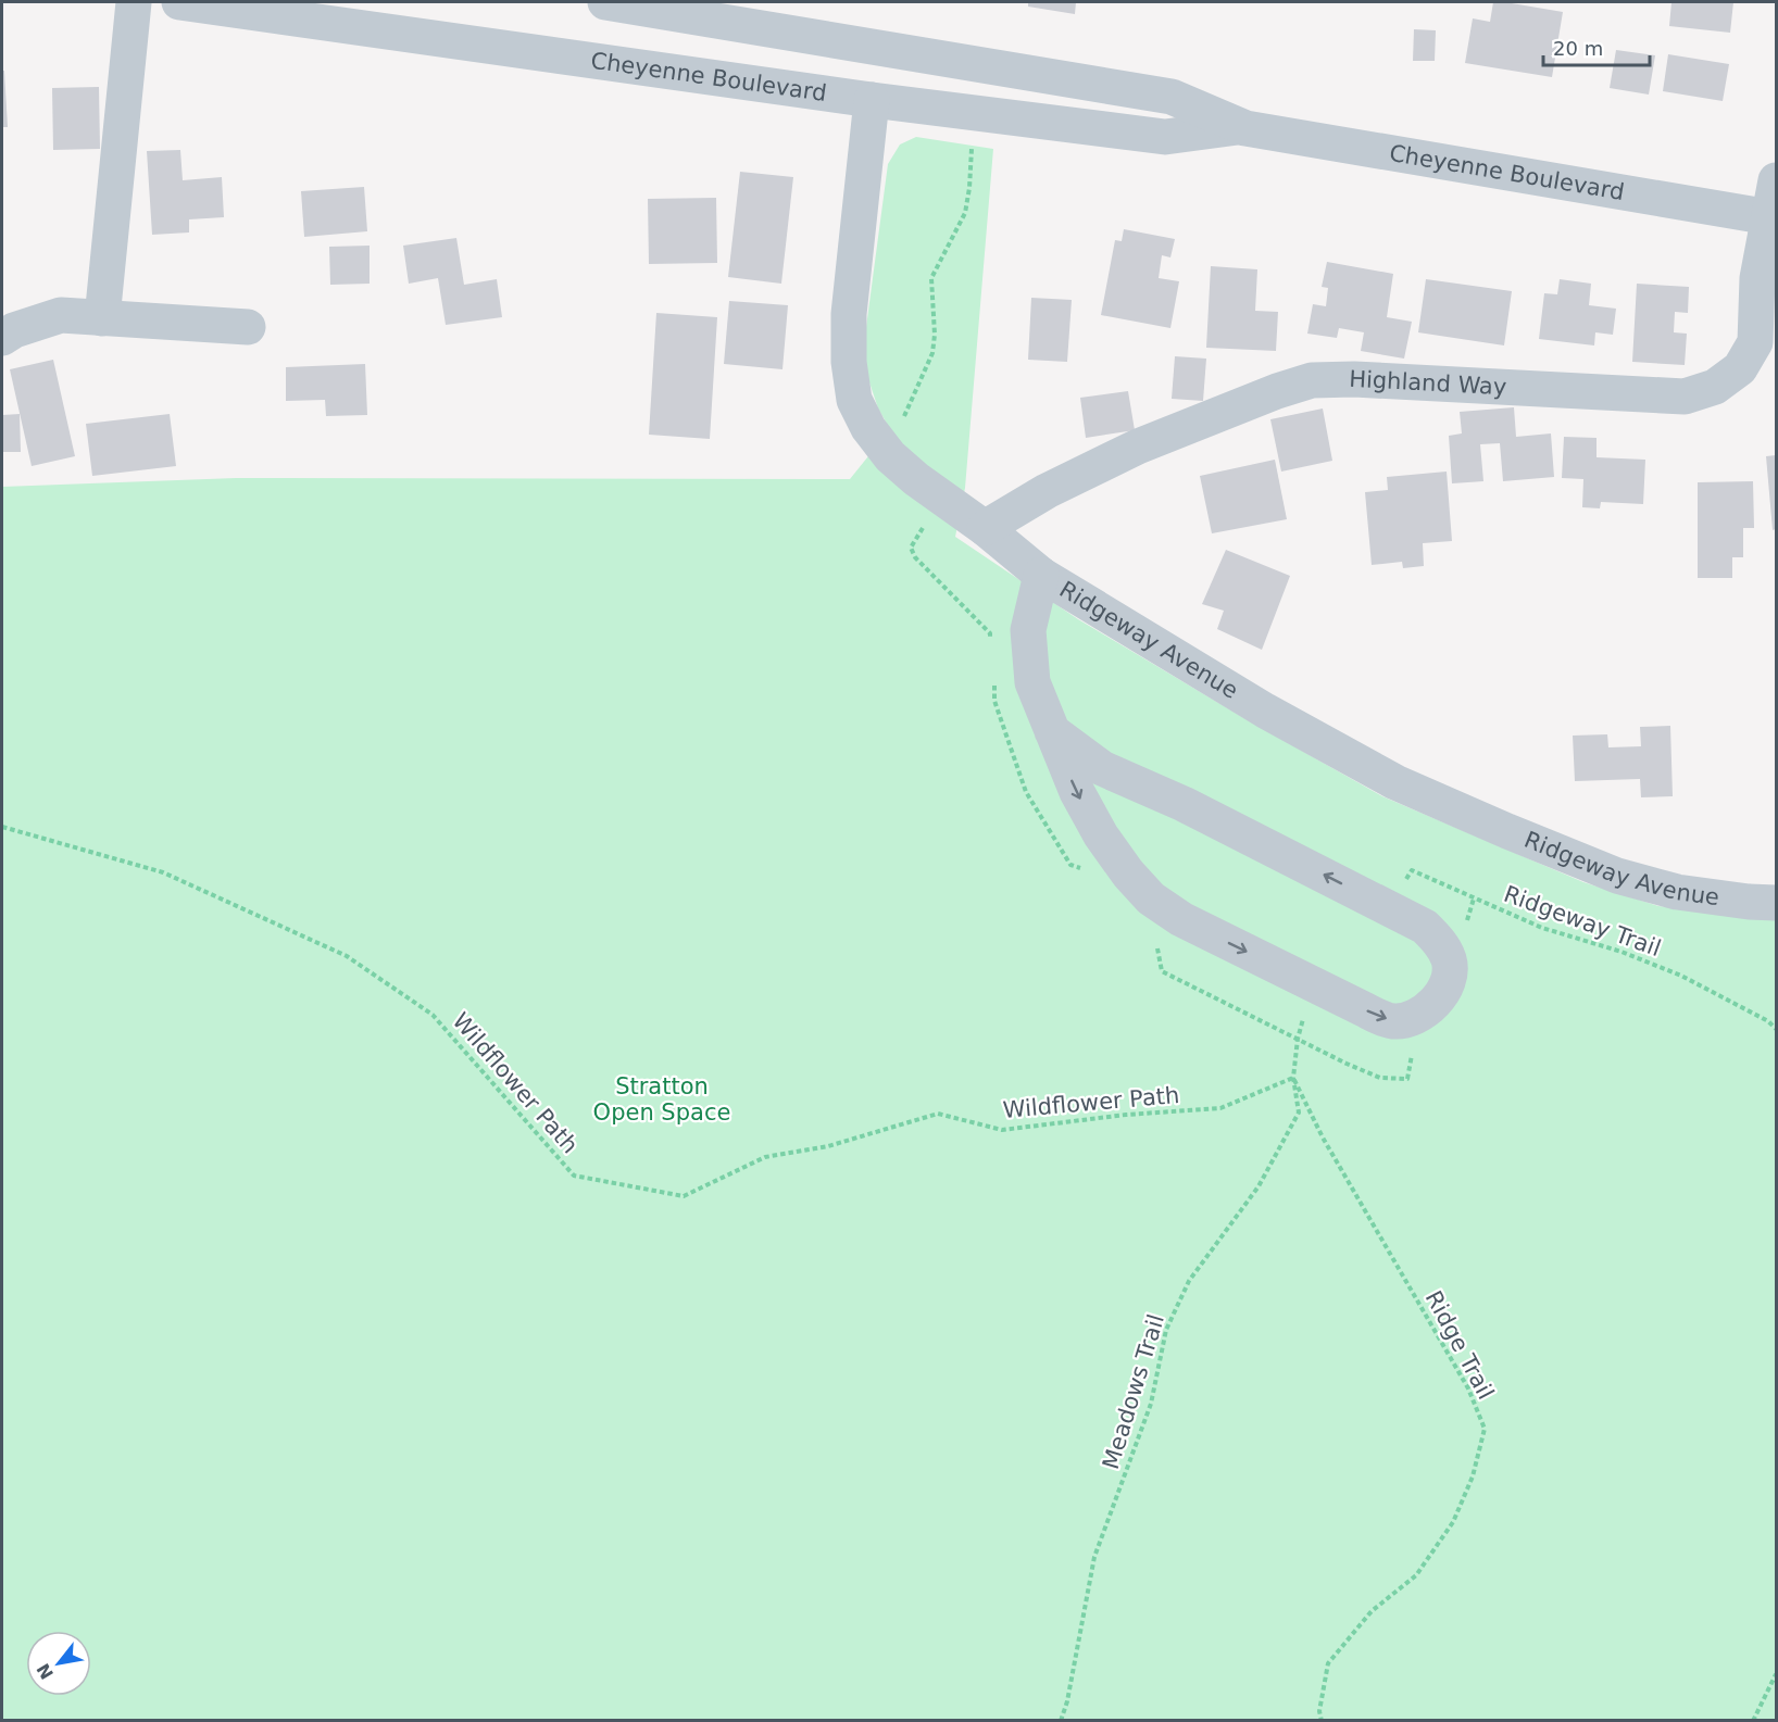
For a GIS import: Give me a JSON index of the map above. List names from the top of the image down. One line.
{"streets":{"street":["Cheyenne Boulevard","Highland Way","Ridgeway Avenue"],"path":["Ridgeway Trail","Wildflower Path","Ridge Trail","Meadows Trail"]},"crossings":[["Cheyenne Boulevard","Highland Way"],["Cheyenne Boulevard","Ridgeway Avenue"],["Highland Way","Ridgeway Avenue"],["Wildflower Path","Ridge Trail"],["Wildflower Path","Meadows Trail"],["Ridge Trail","Meadows Trail"]],"parks":["Stratton Open Space"],"scale_bar":"20 m","north":"bottom left"}
